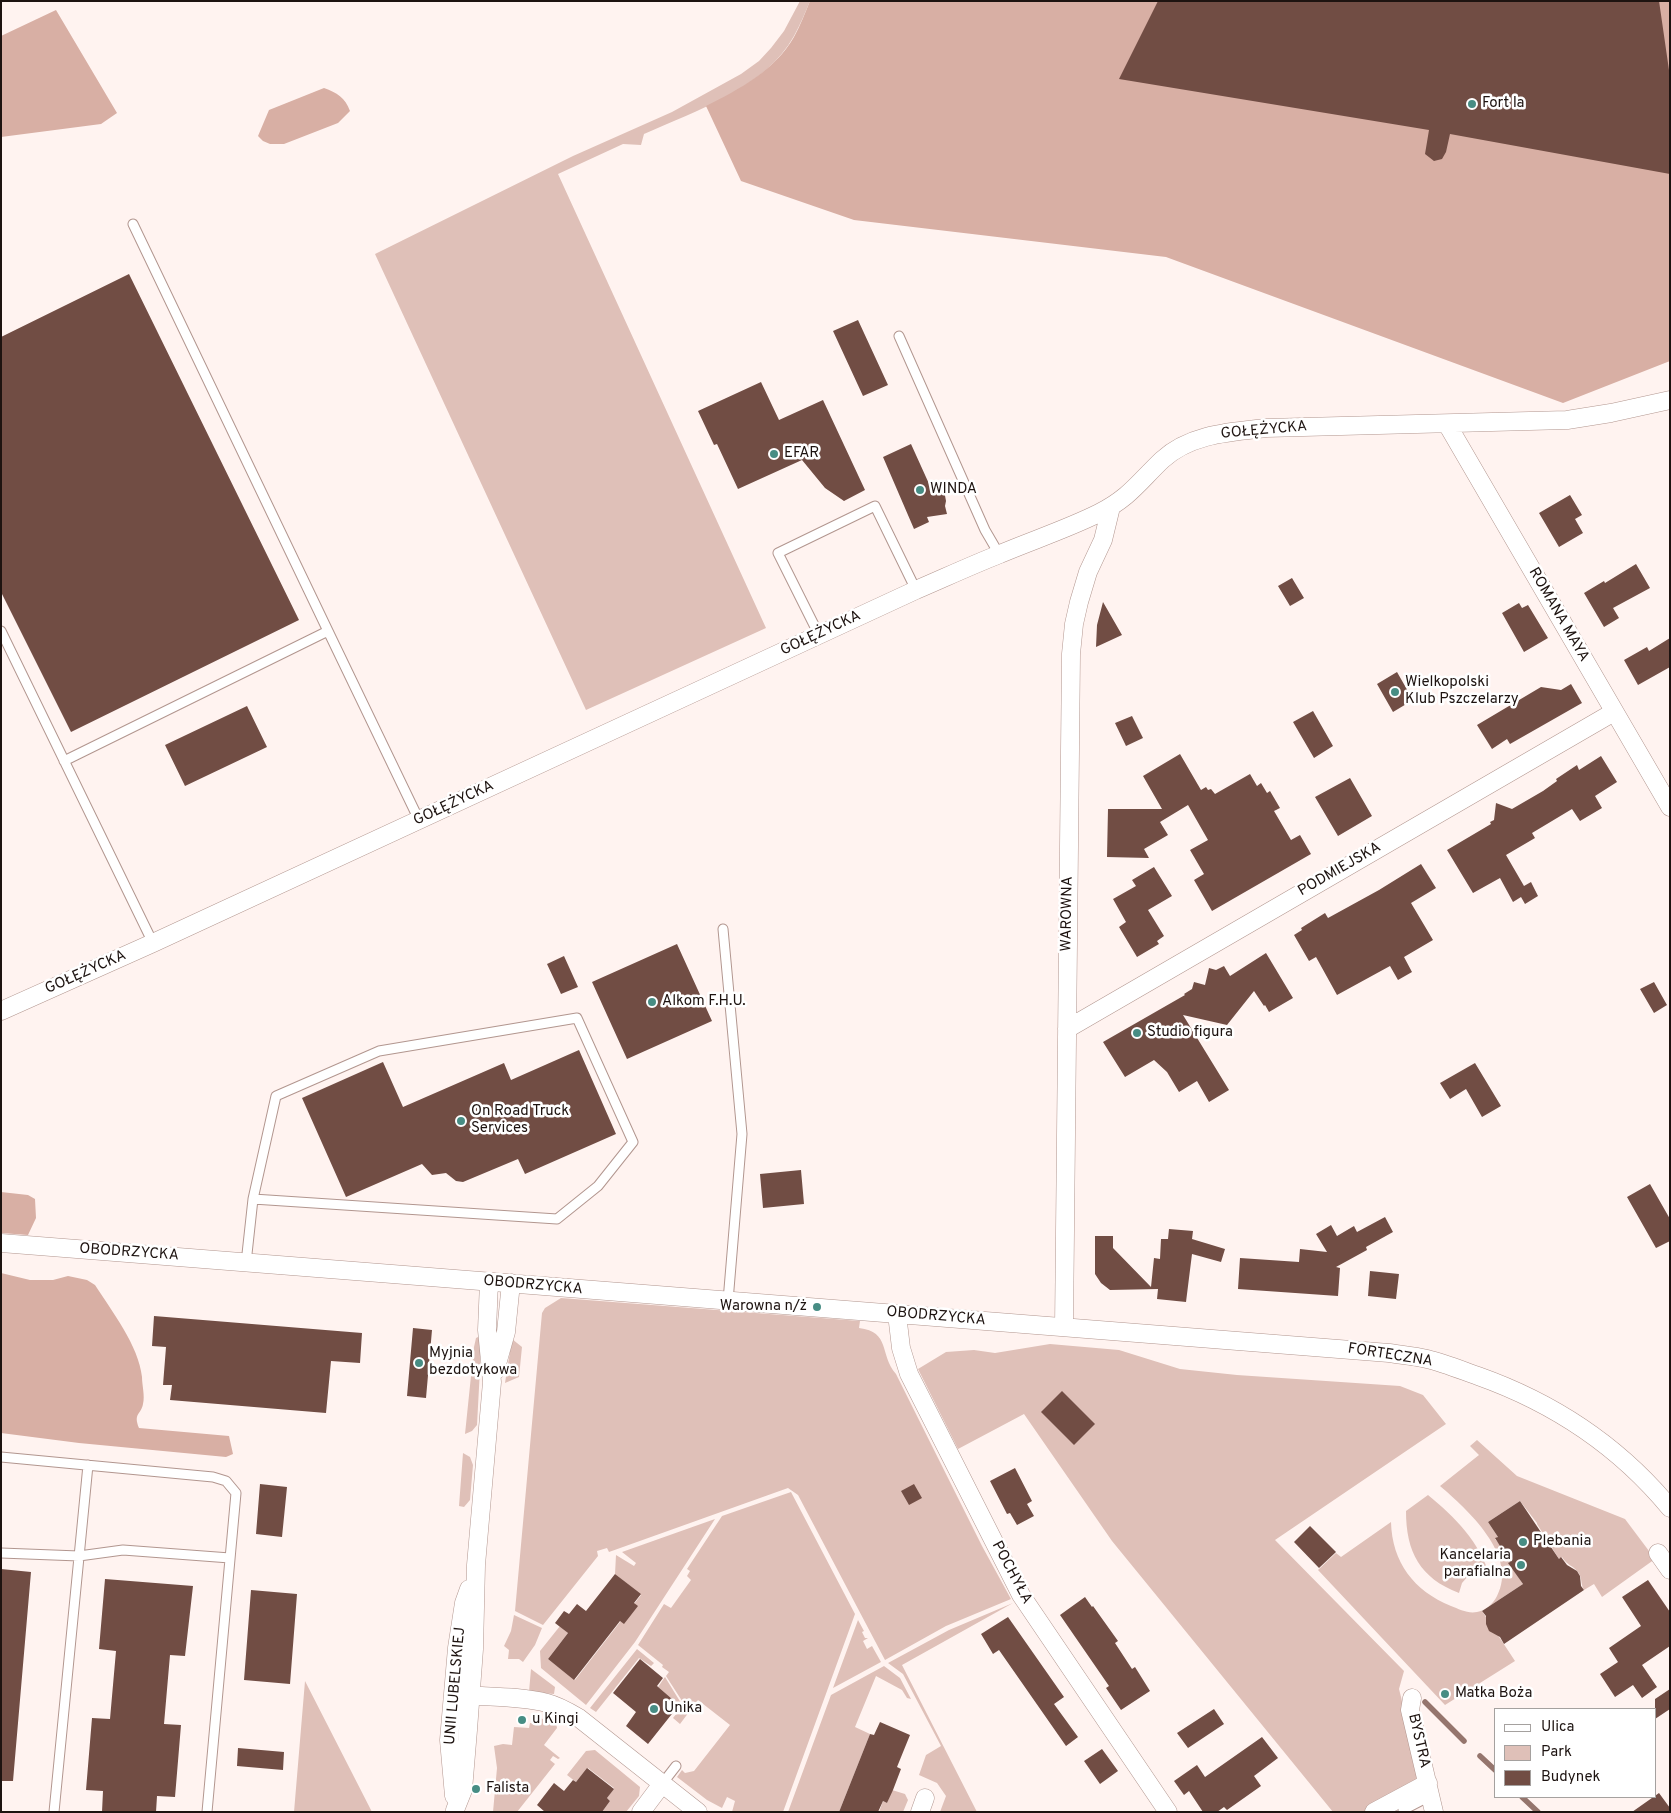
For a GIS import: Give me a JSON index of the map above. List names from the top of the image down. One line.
{"streets":{"street":["GOŁĘŻYCKA","ROMANA MAYA","PODMIEJSKA","WAROWNA","OBODRZYCKA","FORTECZNA","POCHYŁA","UNII LUBELSKIEJ","BYSTRA"]},"crossings":[["GOŁĘŻYCKA","ROMANA MAYA"],["GOŁĘŻYCKA","WAROWNA"],["ROMANA MAYA","PODMIEJSKA"],["PODMIEJSKA","WAROWNA"],["WAROWNA","OBODRZYCKA"],["WAROWNA","FORTECZNA"],["OBODRZYCKA","FORTECZNA"],["OBODRZYCKA","POCHYŁA"],["OBODRZYCKA","UNII LUBELSKIEJ"]],"places":["Fort Ia","EFAR","WINDA","Wielkopolski Klub Pszczelarzy","Alkom F.H.U.","Studio figura","On Road Truck Services","Warowna n/ż","Myjnia bezdotykowa","Plebania","Kancelaria parafialna","Matka Boża","Unika","u Kingi","Falista"],"legend":["Ulica","Park","Budynek"]}
